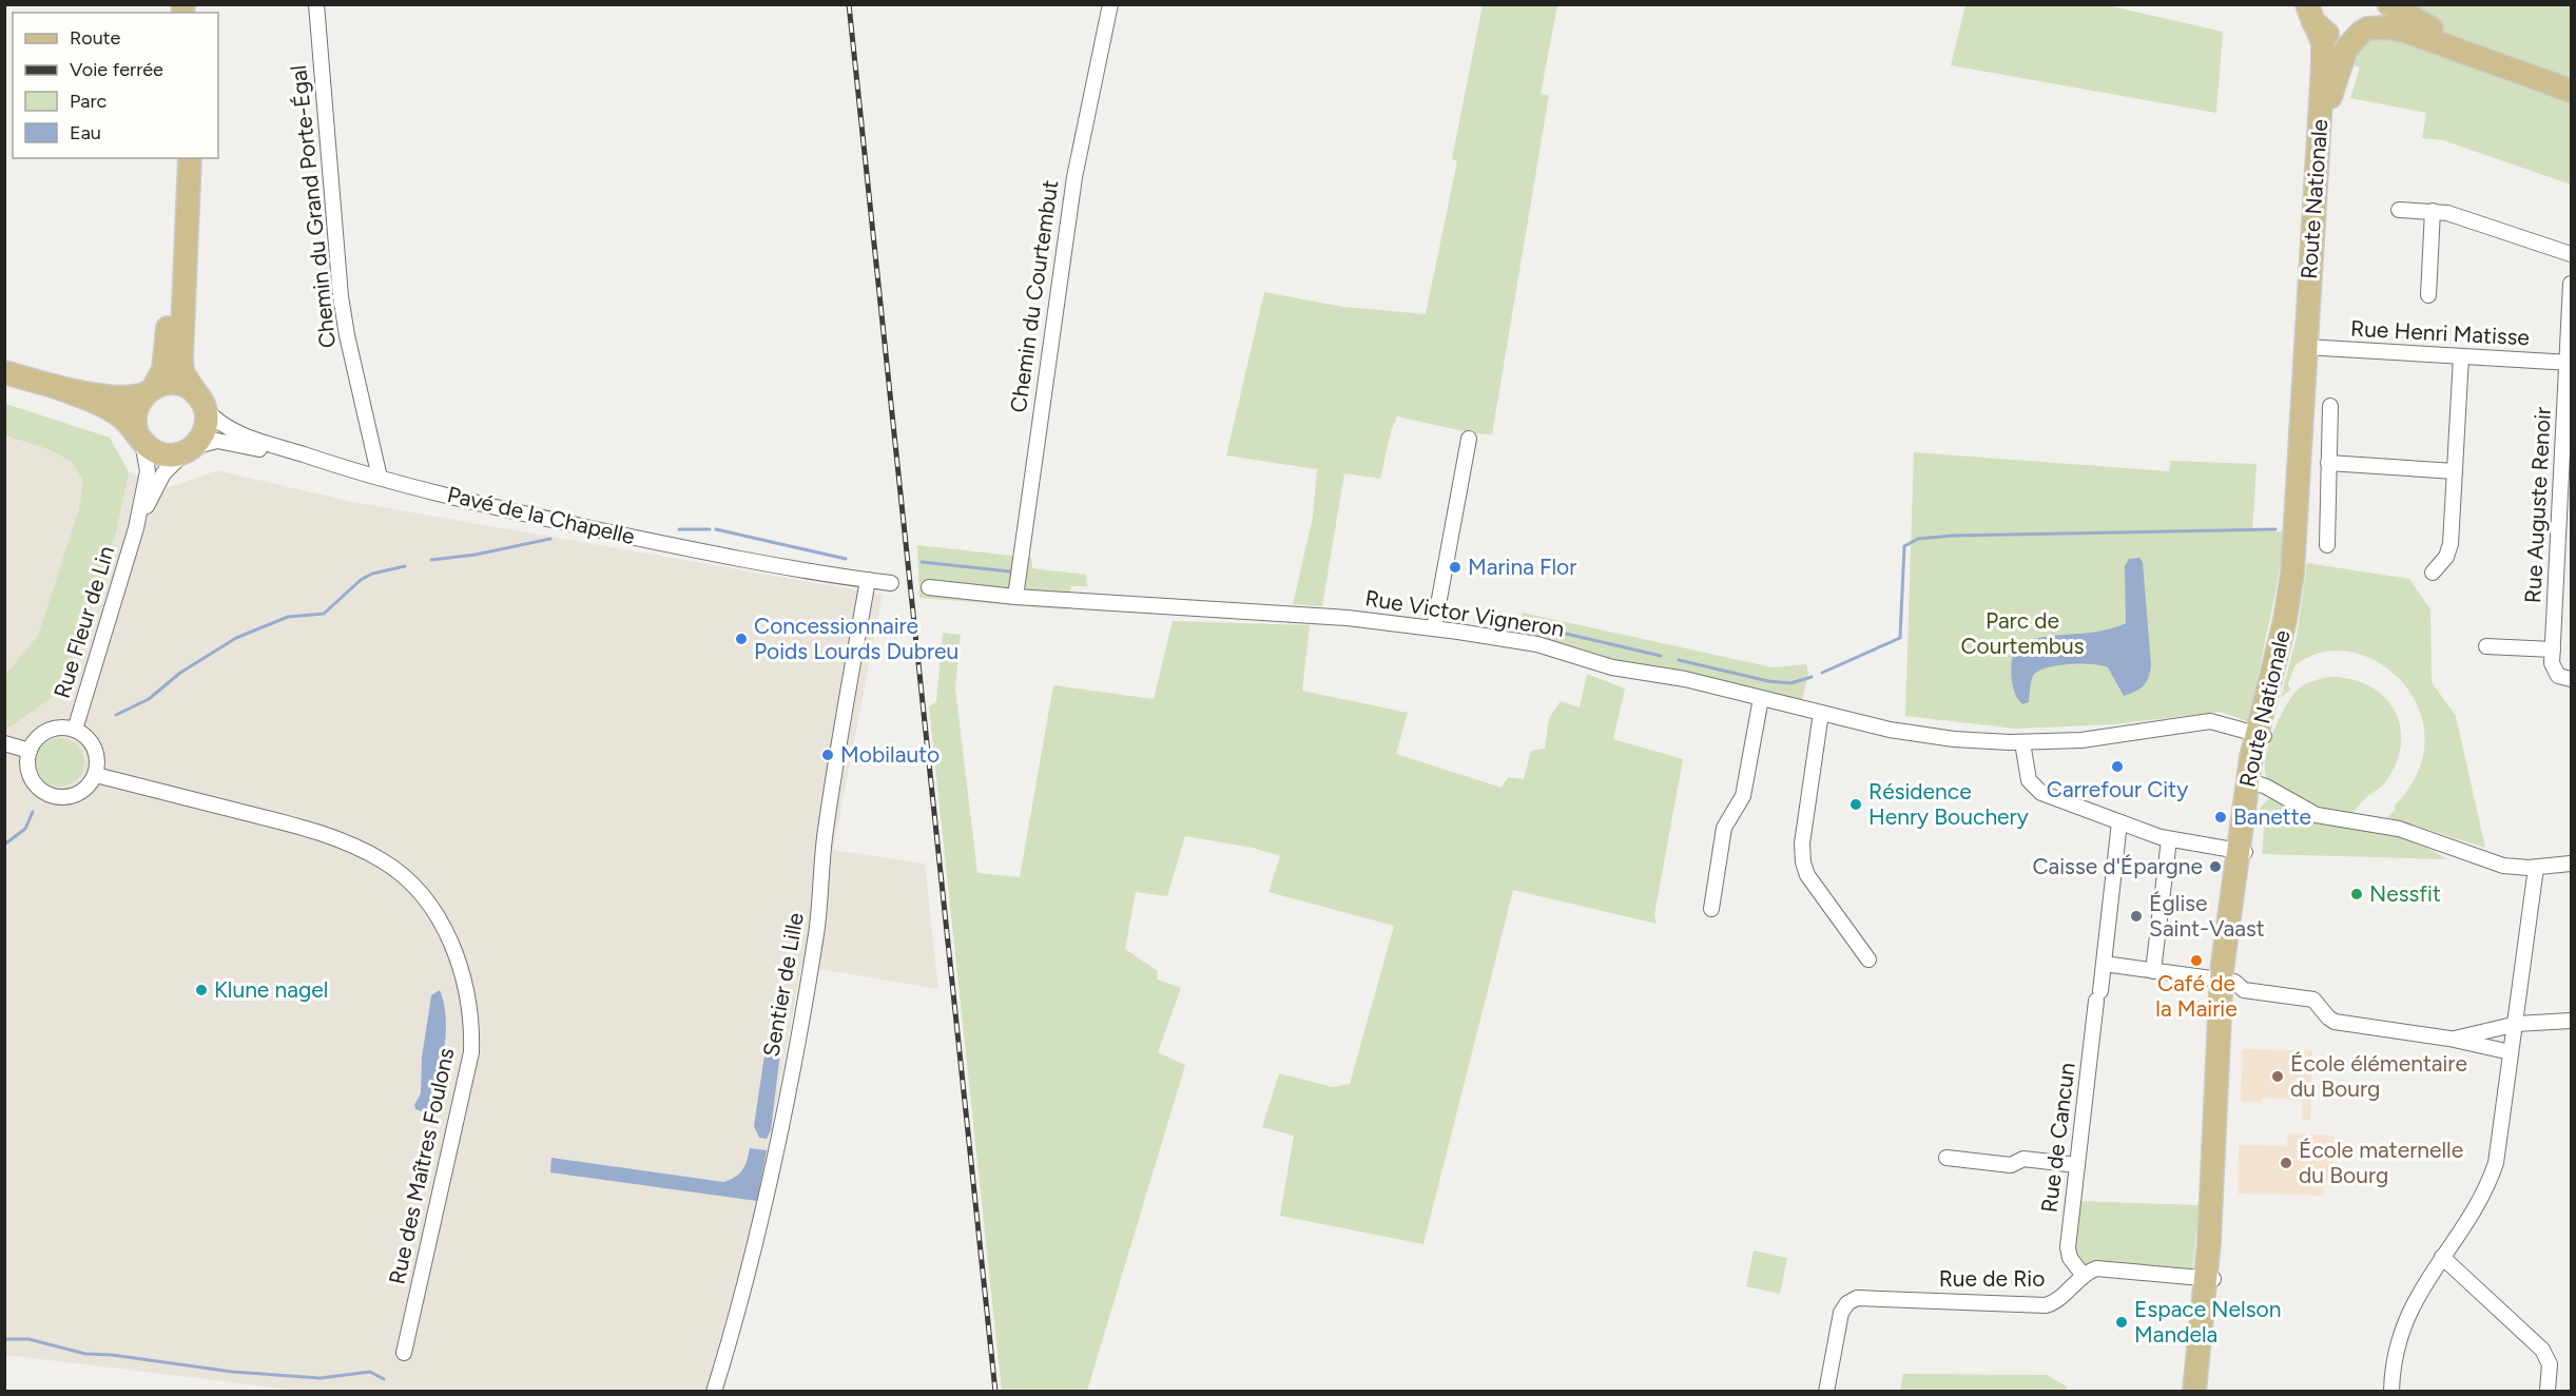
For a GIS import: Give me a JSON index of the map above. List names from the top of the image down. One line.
{"streets":{"main road":["Route Nationale","Pavé de la Chapelle"],"street":["Chemin du Grand Porte-Égal","Chemin du Courtembut","Rue Henri Matisse","Rue Auguste Renoir","Rue Victor Vigneron","Rue Fleur de Lin","Sentier de Lille","Rue de Cancun","Rue des Maîtres Foulons","Rue de Rio"]},"crossings":[["Route Nationale","Rue Henri Matisse"],["Route Nationale","Rue Victor Vigneron"],["Chemin du Grand Porte-Égal","Pavé de la Chapelle"],["Chemin du Courtembut","Rue Victor Vigneron"],["Rue Henri Matisse","Rue Auguste Renoir"],["Pavé de la Chapelle","Rue Fleur de Lin"],["Pavé de la Chapelle","Sentier de Lille"],["Rue Fleur de Lin","Rue des Maîtres Foulons"],["Rue de Cancun","Rue de Rio"]],"parks":["Parc de Courtembus"],"places":["Marina Flor","Concessionnaire Poids Lourds Dubreu","Mobilauto","Carrefour City","Résidence Henry Bouchery","Banette","Caisse d'Épargne","Nessfit","Église Saint-Vaast","Café de la Mairie","Klune nagel","École élémentaire du Bourg","École maternelle du Bourg","Espace Nelson Mandela"],"legend":["Route","Voie ferrée","Parc","Eau"]}
